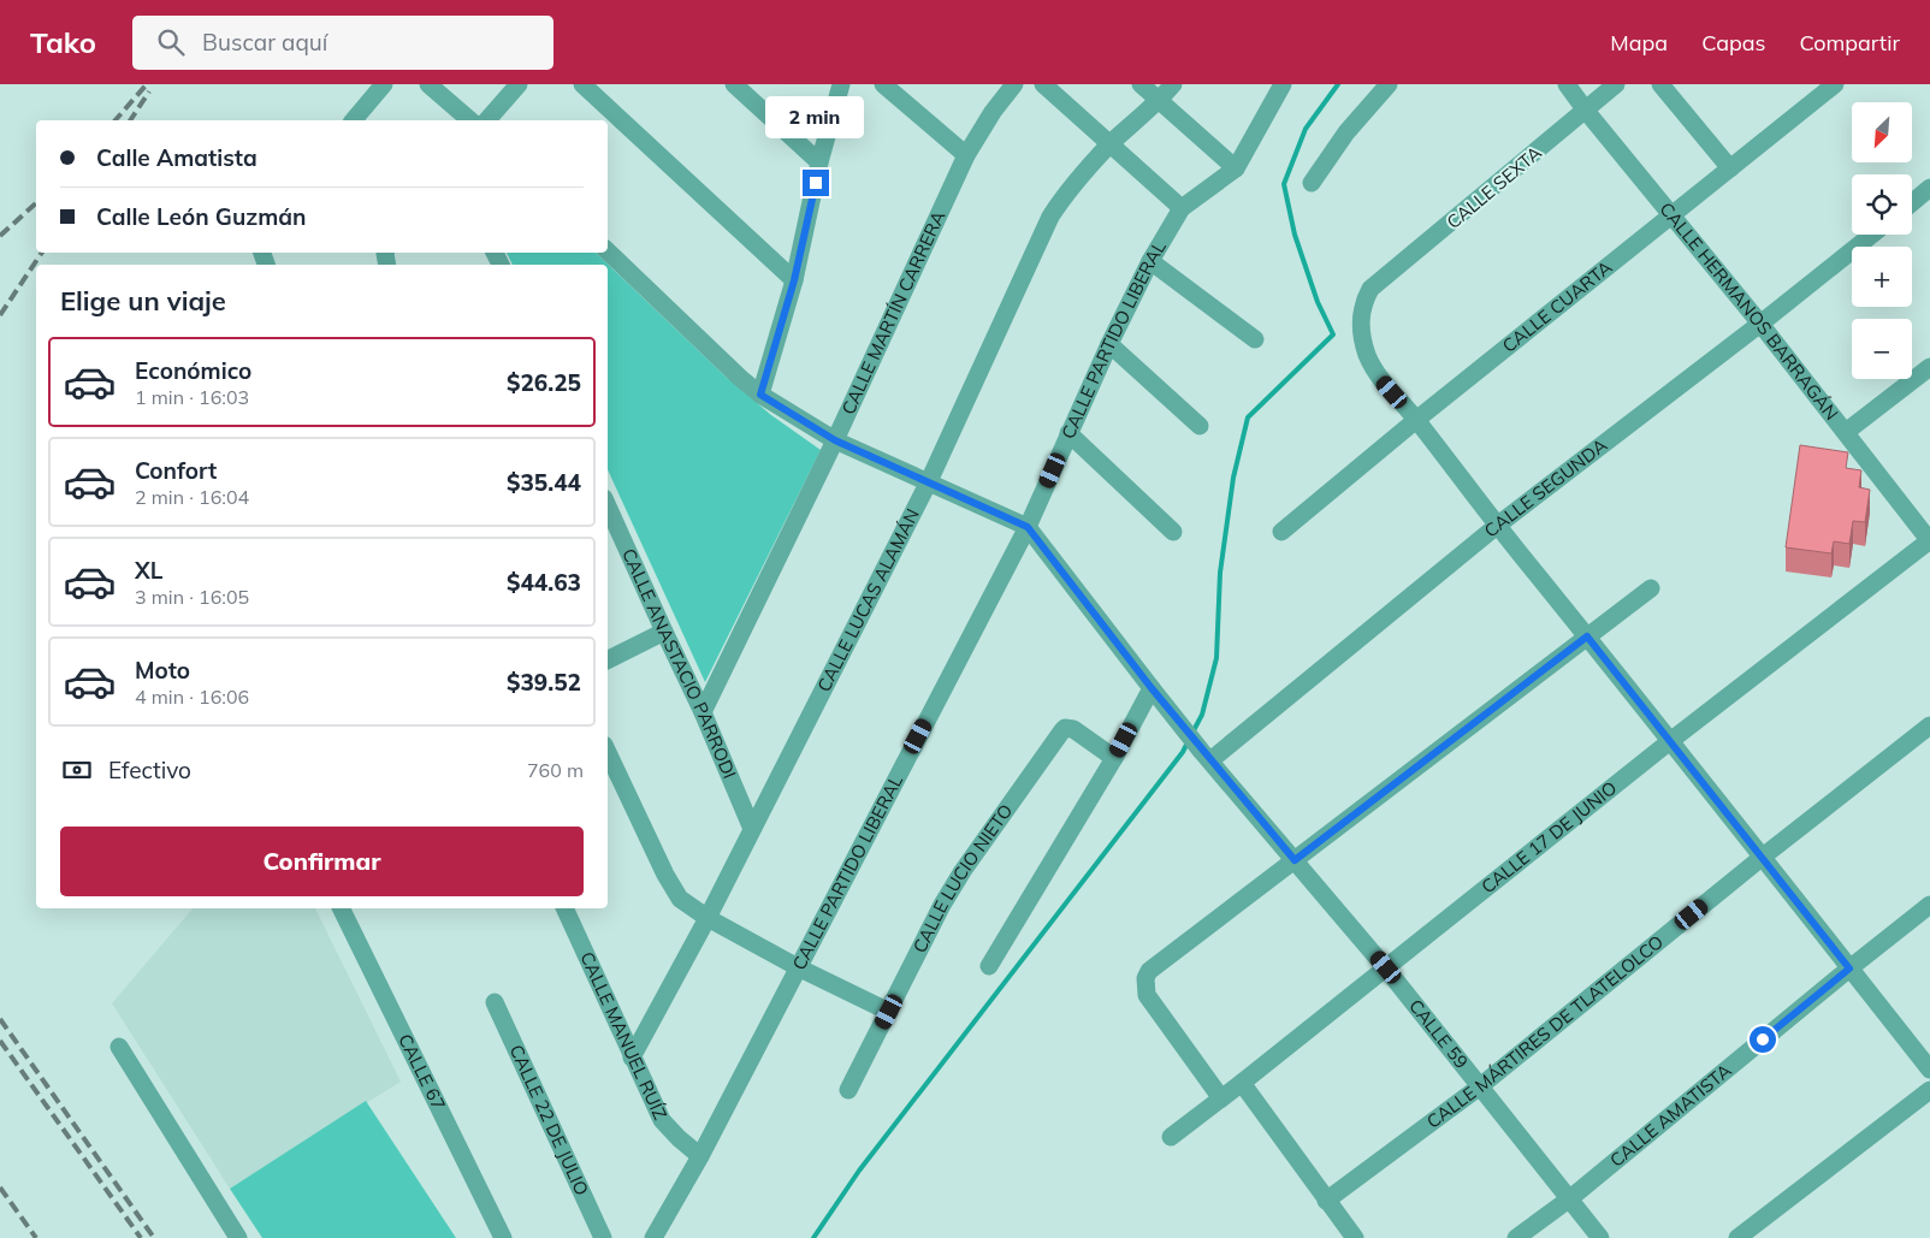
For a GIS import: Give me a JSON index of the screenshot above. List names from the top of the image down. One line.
{"streets":{"street":["CALLE SEXTA","CALLE CUARTA","CALLE HERMANOS BARRAGÁN","CALLE MARTÍN CARRERA","CALLE PARTIDO LIBERAL","CALLE SEGUNDA","CALLE LUCAS ALAMÁN","CALLE ANASTACIO PARRODI","CALLE 17 DE JUNIO","CALLE LUCIO NIETO","CALLE MÁRTIRES DE TLATELOLCO","CALLE 59","CALLE MANUEL RUÍZ","CALLE 67","CALLE AMATISTA","CALLE 22 DE JULIO"]},"crossings":[["CALLE SEXTA","CALLE CUARTA"],["CALLE SEXTA","CALLE HERMANOS BARRAGÁN"],["CALLE CUARTA","CALLE HERMANOS BARRAGÁN"],["CALLE HERMANOS BARRAGÁN","CALLE SEGUNDA"],["CALLE HERMANOS BARRAGÁN","CALLE 17 DE JUNIO"],["CALLE MARTÍN CARRERA","CALLE ANASTACIO PARRODI"],["CALLE PARTIDO LIBERAL","CALLE 59"],["CALLE PARTIDO LIBERAL","CALLE MANUEL RUÍZ"],["CALLE SEGUNDA","CALLE 59"],["CALLE LUCAS ALAMÁN","CALLE ANASTACIO PARRODI"],["CALLE LUCAS ALAMÁN","CALLE MANUEL RUÍZ"],["CALLE 17 DE JUNIO","CALLE 59"],["CALLE MÁRTIRES DE TLATELOLCO","CALLE 59"],["CALLE 59","CALLE AMATISTA"]],"north":"bottom left","page":{"header":"Tako","search":"Buscar aquí","nav":["Mapa","Capas","Compartir"],"bubble":"2 min","map_buttons":["+","−"],"banner":["Calle Amatista","Calle León Guzmán"],"heading":"Elige un viaje","list":[{"name":"Económico","note":"1 min · 16:03","value":"$26.25"},{"name":"Confort","note":"2 min · 16:04","value":"$35.44"},{"name":"XL","note":"3 min · 16:05","value":"$44.63"},{"name":"Moto","note":"4 min · 16:06","value":"$39.52"}],"pay":["Efectivo","760 m"],"buttons":"Confirmar"}}
